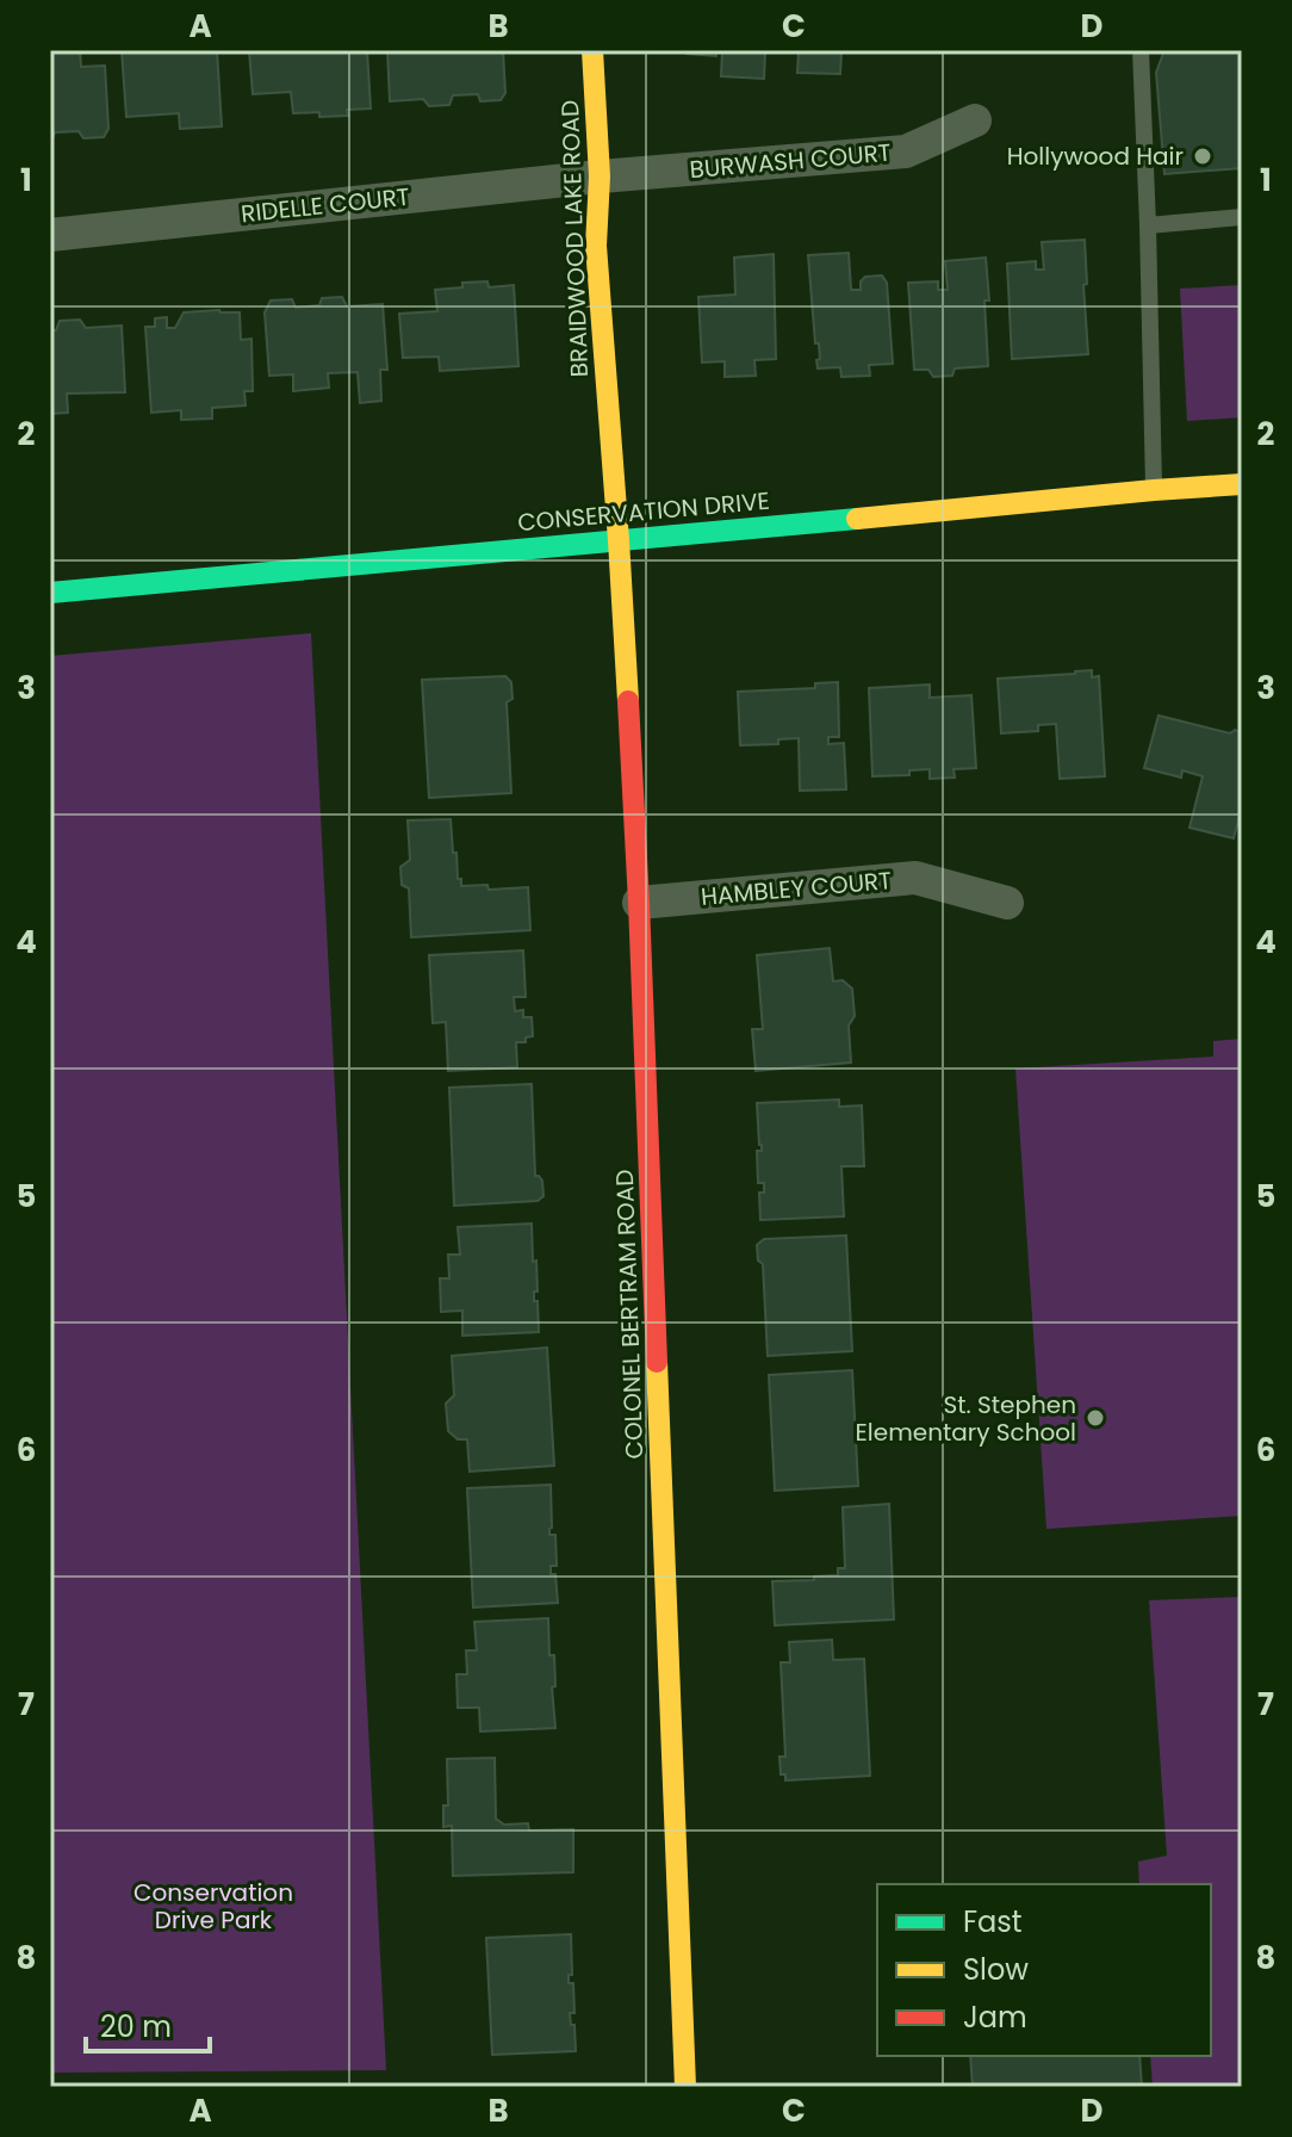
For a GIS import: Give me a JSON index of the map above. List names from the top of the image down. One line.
{"streets":{"street":["BURWASH COURT","RIDELLE COURT","BRAIDWOOD LAKE ROAD","CONSERVATION DRIVE","HAMBLEY COURT","COLONEL BERTRAM ROAD"]},"crossings":[["BURWASH COURT","RIDELLE COURT"],["BURWASH COURT","BRAIDWOOD LAKE ROAD"],["RIDELLE COURT","BRAIDWOOD LAKE ROAD"],["BRAIDWOOD LAKE ROAD","CONSERVATION DRIVE"],["BRAIDWOOD LAKE ROAD","COLONEL BERTRAM ROAD"],["CONSERVATION DRIVE","COLONEL BERTRAM ROAD"],["HAMBLEY COURT","COLONEL BERTRAM ROAD"]],"parks":["Conservation Drive Park"],"places":["Hollywood Hair","St. Stephen Elementary School"],"legend":["Fast","Slow","Jam"],"scale_bar":"20 m","grid":{"columns":["A","B","C","D"],"rows":["1","2","3","4","5","6","7","8"]}}
